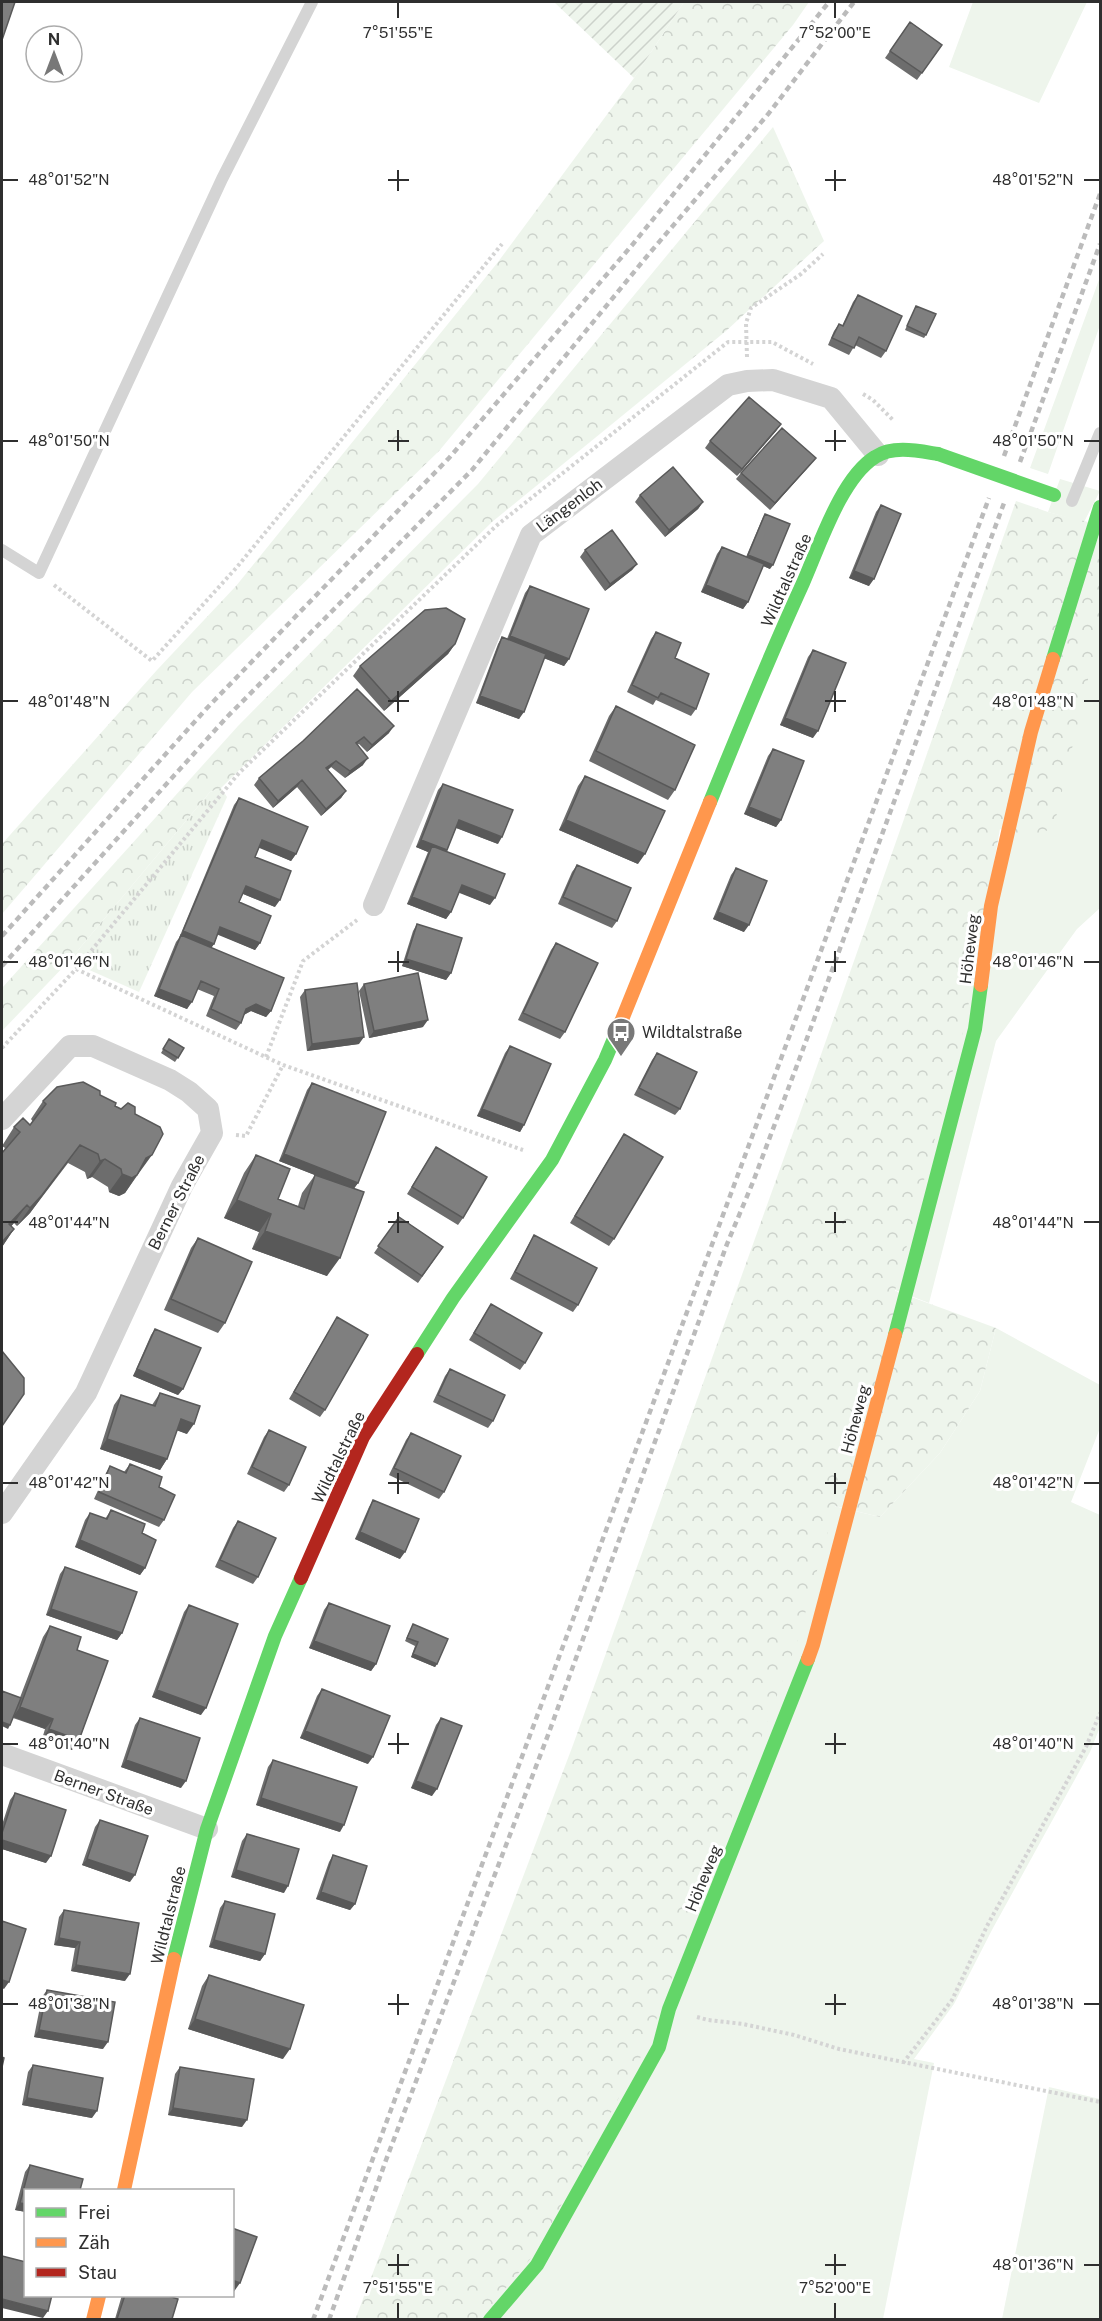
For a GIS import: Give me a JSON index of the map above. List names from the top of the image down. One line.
{"streets":{"street":["Längenloh","Wildtalstraße","Höheweg","Berner Straße"]},"crossings":[["Längenloh","Wildtalstraße"],["Wildtalstraße","Berner Straße"]],"places":{"bus stop":["Wildtalstraße"]},"legend":["Frei","Zäh","Stau"],"north":"top","coordinates":["7°51'55\"E","7°52'00\"E","48°01'52\"N","48°01'50\"N","48°01'48\"N","48°01'46\"N","48°01'44\"N","48°01'42\"N","48°01'40\"N","48°01'38\"N","48°01'36\"N"]}
